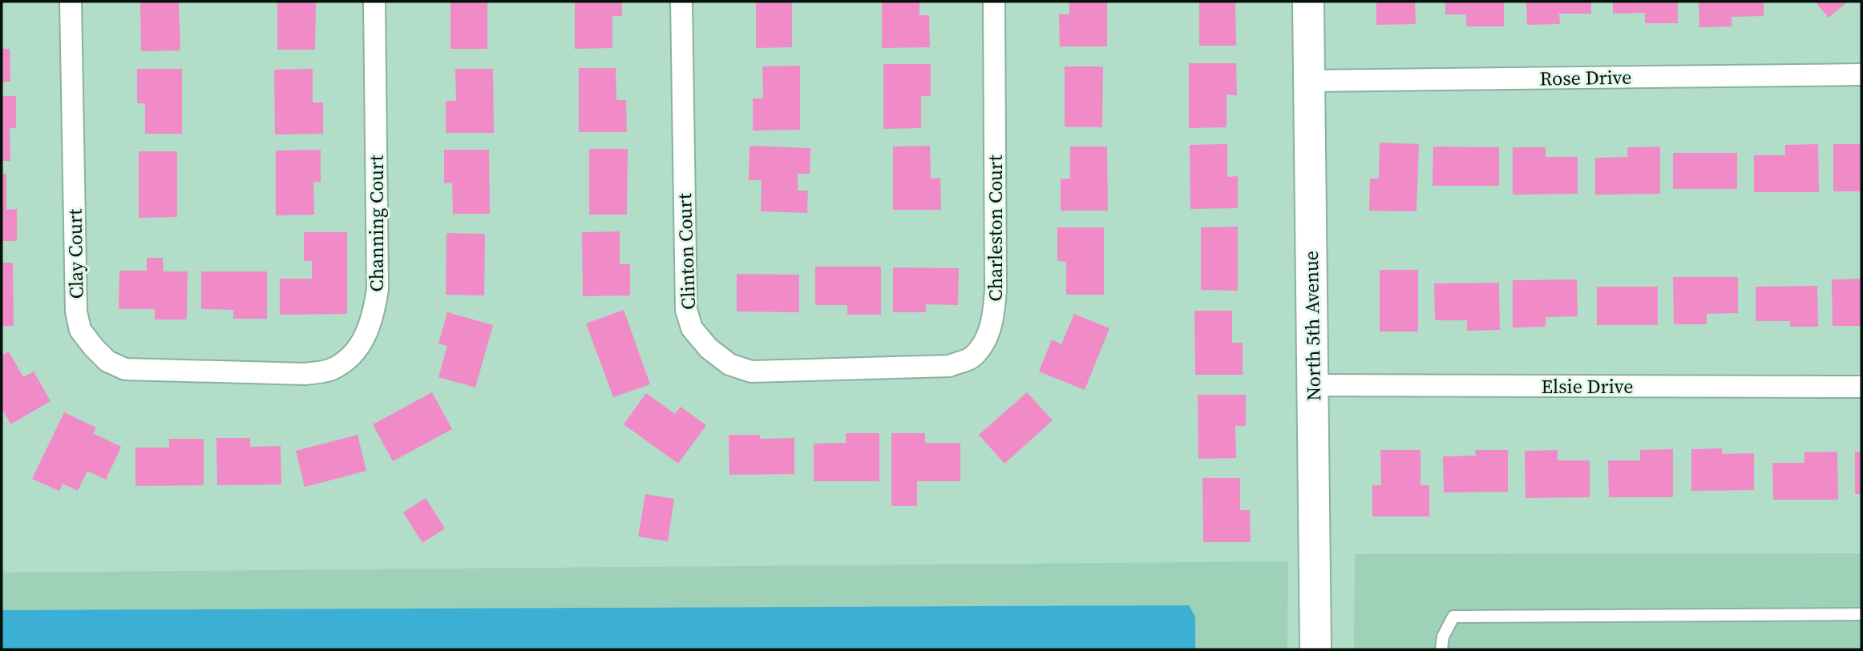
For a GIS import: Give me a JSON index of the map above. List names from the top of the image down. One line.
{"streets":{"street":["Rose Drive","Channing Court","Charleston Court","Clinton Court","Clay Court","North 5th Avenue","Elsie Drive"]},"crossings":[["Rose Drive","North 5th Avenue"],["Channing Court","Clay Court"],["Charleston Court","Clinton Court"],["North 5th Avenue","Elsie Drive"]]}
